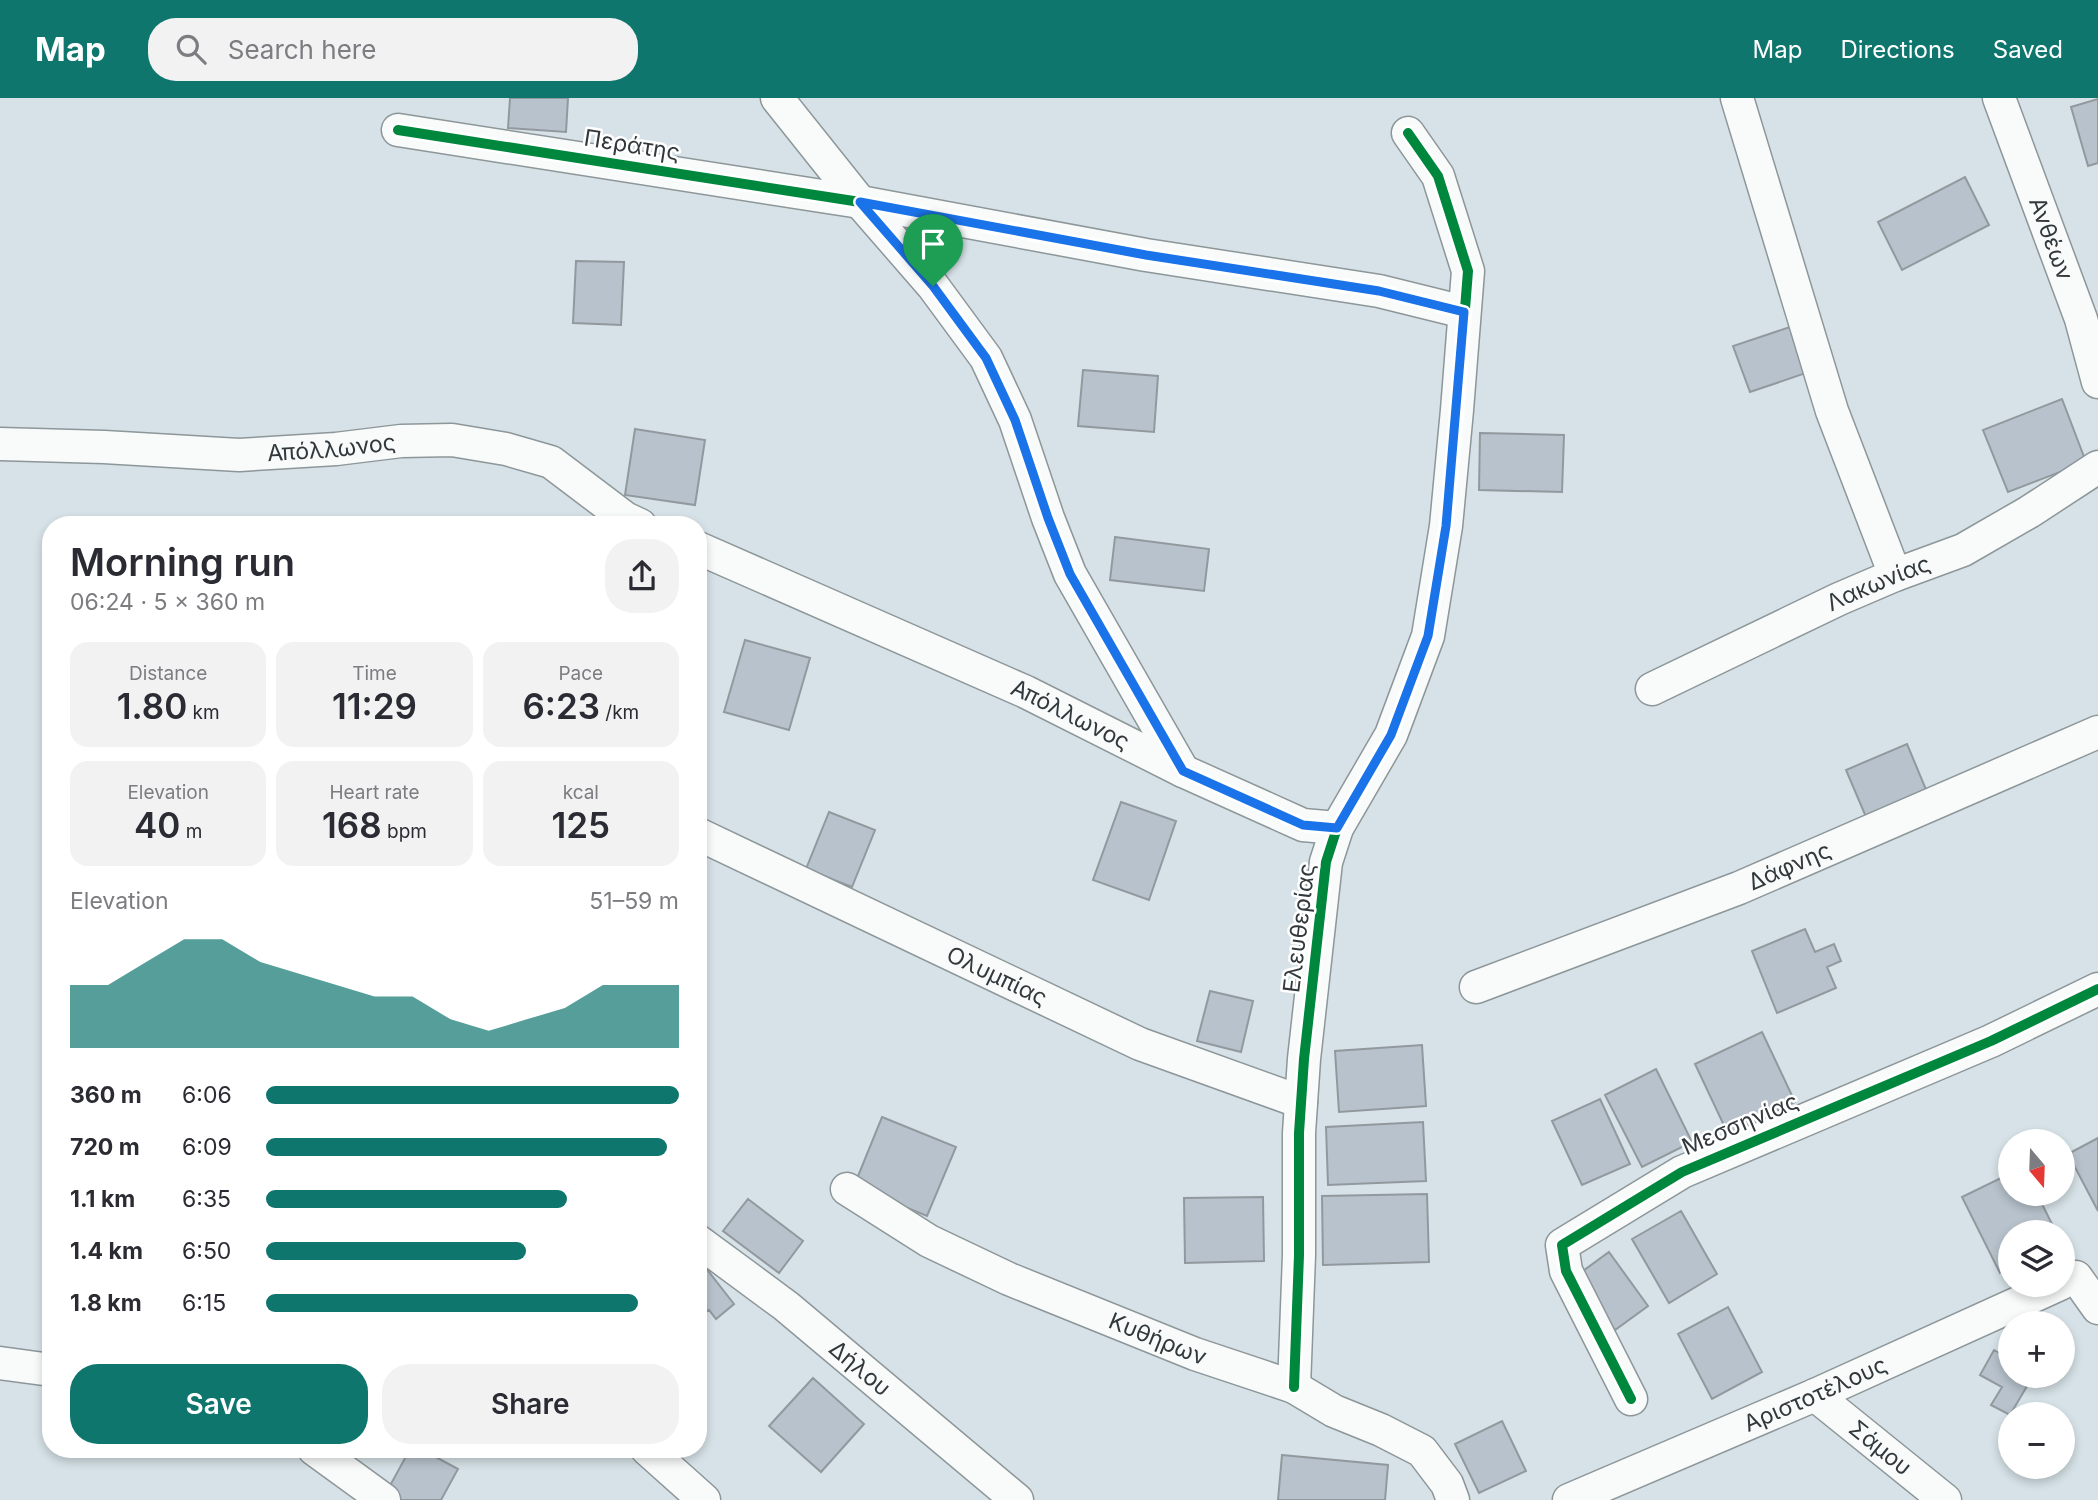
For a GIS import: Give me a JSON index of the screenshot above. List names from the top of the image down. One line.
{"streets":{"street":["Περάτης","Ανθέων","Απόλλωνος","Λακωνίας","Δάφνης","Ελευθερίας","Ολυμπίας","Μεσσηνίας","Κυθήρων","Δήλου","Αριστοτέλους","Σάμου"]},"crossings":[["Περάτης","Απόλλωνος"],["Περάτης","Ελευθερίας"],["Ελευθερίας","Ολυμπίας"],["Ελευθερίας","Κυθήρων"],["Αριστοτέλους","Σάμου"]],"north":"bottom","page":{"header":"Map","search":"Search here","nav":["Map","Directions","Saved"],"heading":["Morning run","06:24 · 5 × 360 m"],"stats":[["Distance","1.80 km"],["Time","11:29"],["Pace","6:23 /km"],["Elevation","40 m"],["Heart rate","168 bpm"],["kcal","125"]],"chart":["Elevation","51–59 m"],"list":[{"name":"360 m","note":"6:06"},{"name":"720 m","note":"6:09"},{"name":"1.1 km","note":"6:35"},{"name":"1.4 km","note":"6:50"},{"name":"1.8 km","note":"6:15"}],"map_buttons":["+","−"],"buttons":["Save","Share"]}}
